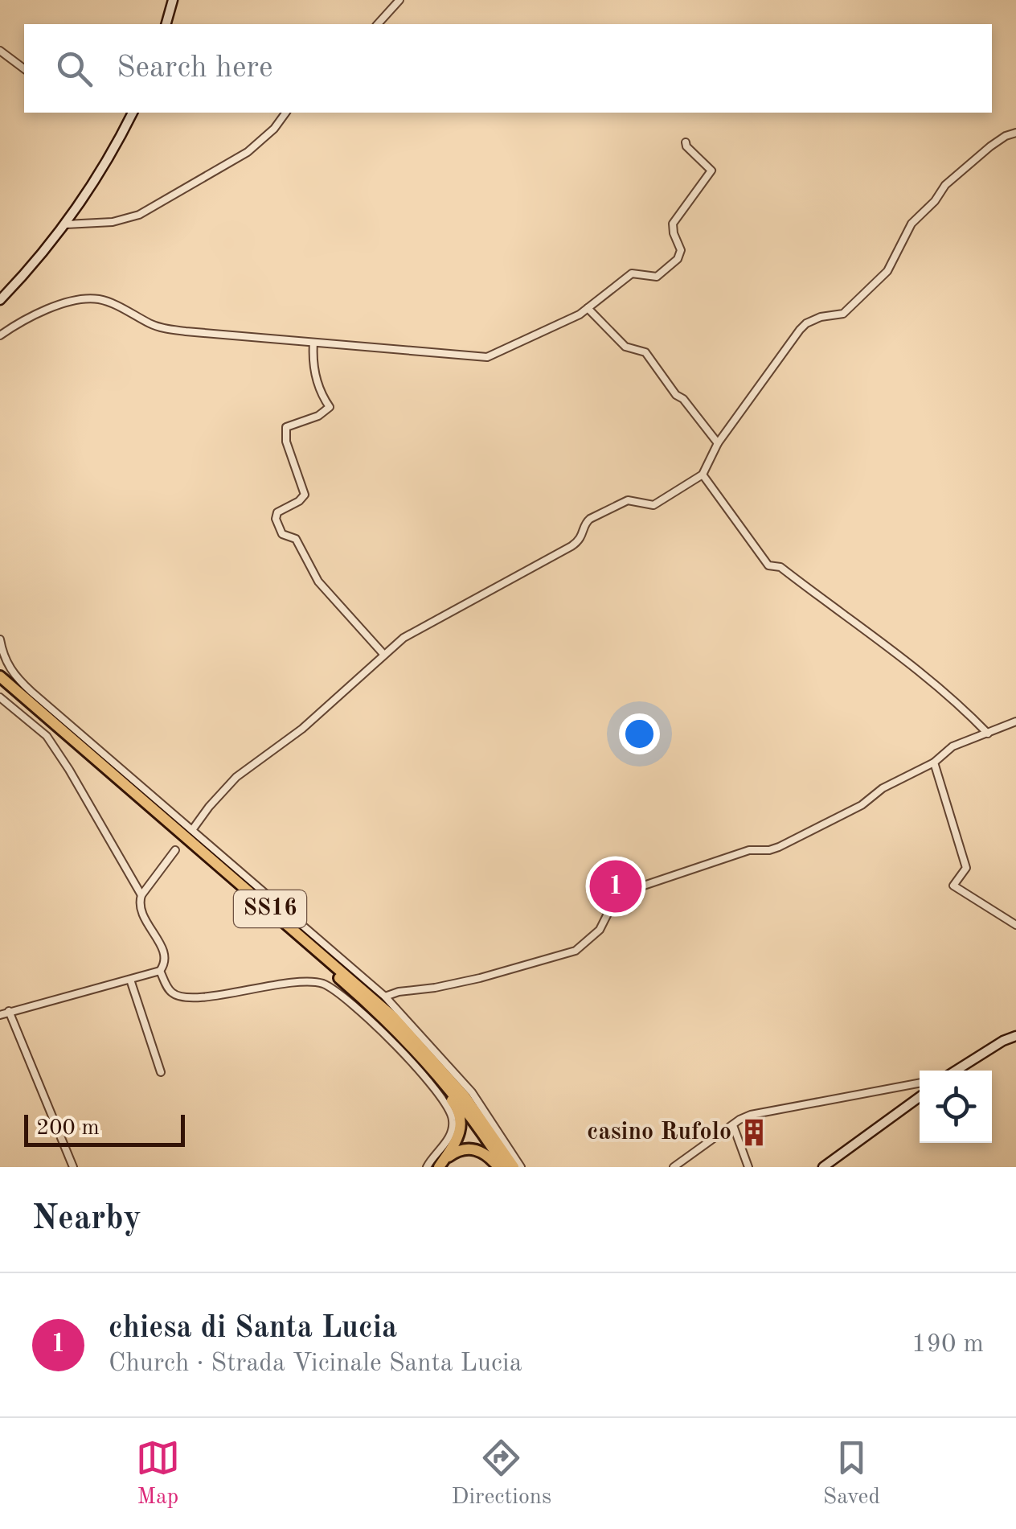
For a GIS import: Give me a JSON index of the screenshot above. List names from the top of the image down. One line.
{"streets":{"highway":["SS16"]},"places":{"building":["casino Rufolo"]},"scale_bar":"200 m","page":{"search":"Search here","pins":"1","scale":"200 m","heading":"Nearby","list":[{"mark":"1","name":"chiesa di Santa Lucia","note":"Church · Strada Vicinale Santa Lucia","value":"190 m"}],"nav":["Map","Directions","Saved"]}}
